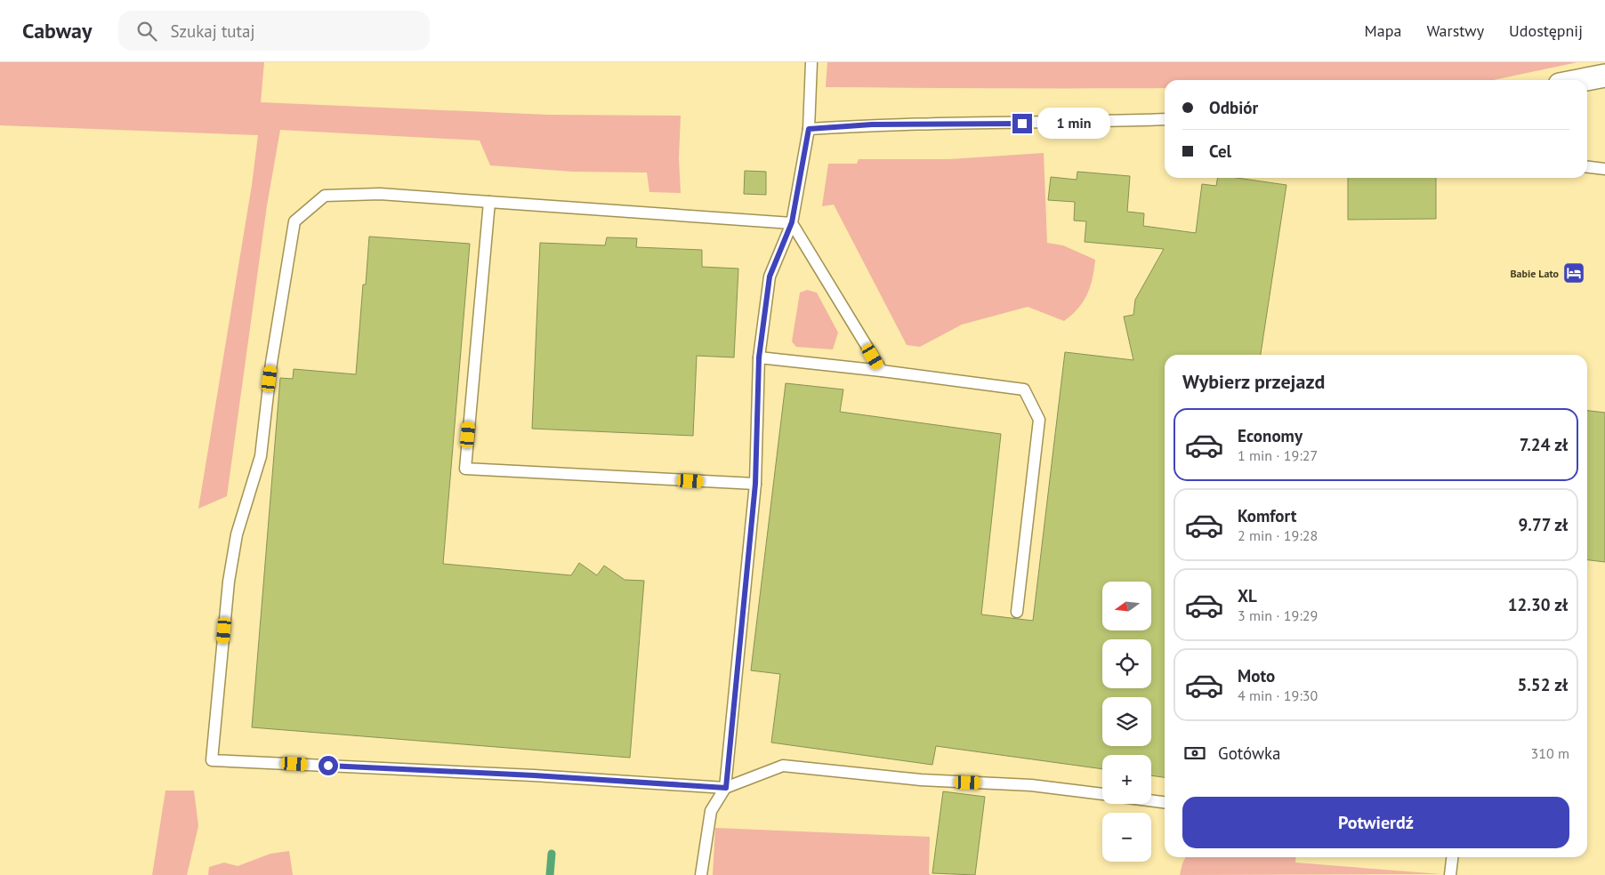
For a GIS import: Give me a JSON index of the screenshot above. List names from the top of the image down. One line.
{"places":{"hotel":["Babie Lato"]},"north":"left","page":{"header":"Cabway","search":"Szukaj tutaj","nav":["Mapa","Warstwy","Udostępnij"],"banner":["Odbiór","Cel"],"bubble":"1 min","heading":"Wybierz przejazd","list":[{"name":"Economy","note":"1 min · 19:27","value":"7.24 zł"},{"name":"Komfort","note":"2 min · 19:28","value":"9.77 zł"},{"name":"XL","note":"3 min · 19:29","value":"12.30 zł"},{"name":"Moto","note":"4 min · 19:30","value":"5.52 zł"}],"map_buttons":["+","−"],"pay":["Gotówka","310 m"],"buttons":"Potwierdź"}}
